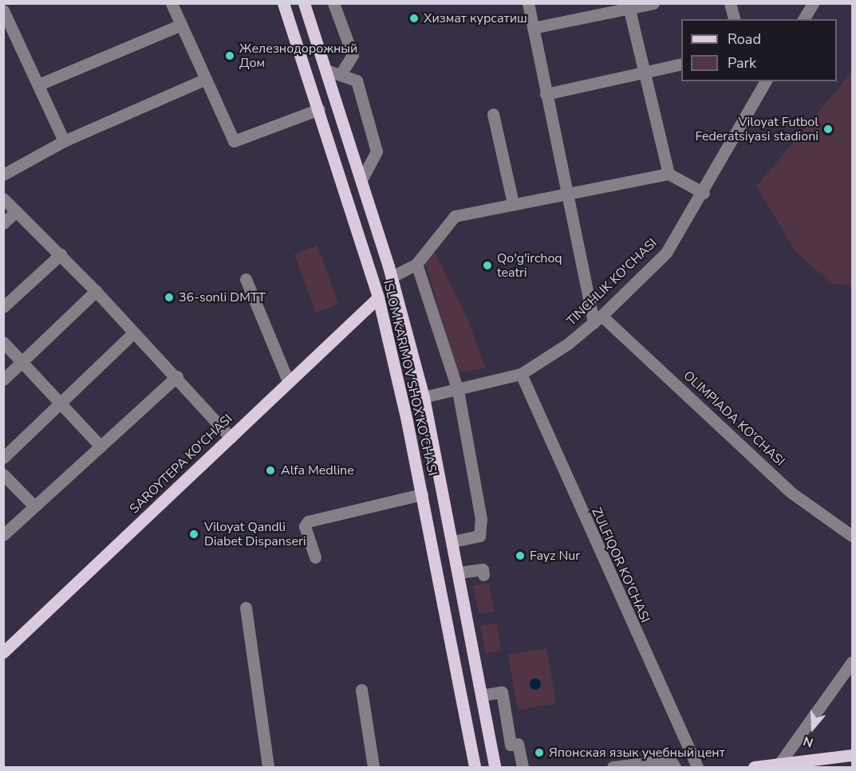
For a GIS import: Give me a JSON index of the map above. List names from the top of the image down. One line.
{"streets":{"main road":["ISLOM KARIMOV SHOX KO'CHASI","SAROYTEPA KO'CHASI"],"street":["TINCHLIK KO'CHASI","OLIMPIADA KO'CHASI","ZULFIQOR KO'CHASI"]},"crossings":[["TINCHLIK KO'CHASI","ISLOM KARIMOV SHOX KO'CHASI"],["TINCHLIK KO'CHASI","OLIMPIADA KO'CHASI"],["TINCHLIK KO'CHASI","ZULFIQOR KO'CHASI"],["ISLOM KARIMOV SHOX KO'CHASI","SAROYTEPA KO'CHASI"]],"places":["Хизмат курсатиш","Железнодорожный Дом","Viloyat Futbol Federatsiyasi stadioni","Qo'g'irchoq teatri","36-sonli DMTT","Alfa Medline","Viloyat Qandli Diabet Dispanseri","Fayz Nur","Японская язык учебный цент"],"legend":["Road","Park"],"north":"bottom"}
